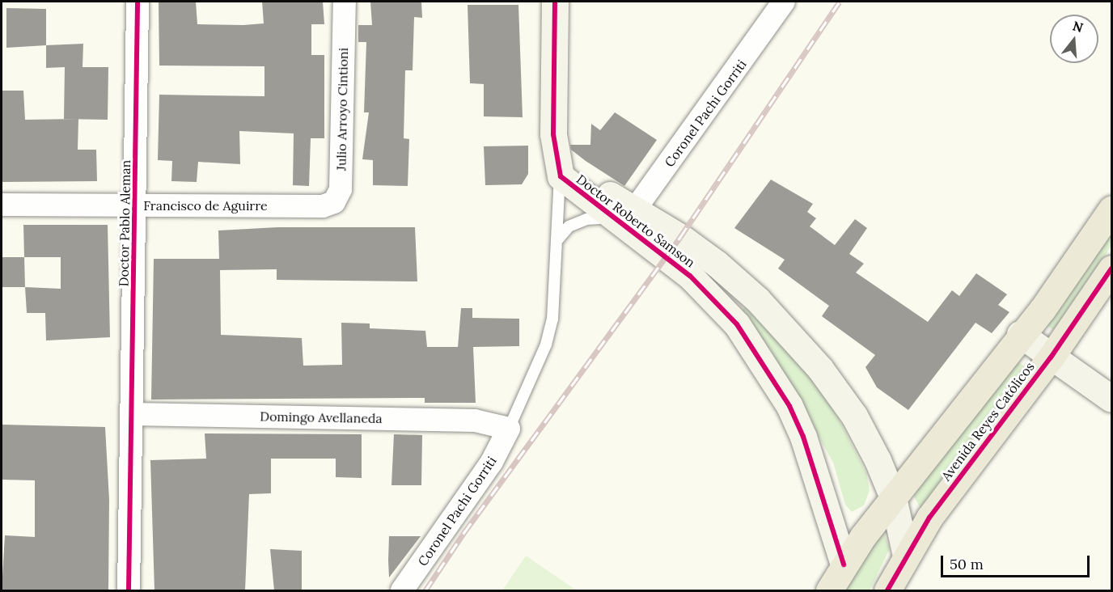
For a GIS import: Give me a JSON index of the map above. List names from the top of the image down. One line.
{"streets":{"main road":["Avenida Reyes Católicos"],"street":["Julio Arroyo Cintioni","Coronel Pachi Gorriti","Francisco de Aguirre","Doctor Roberto Samson","Doctor Pablo Aleman","Domingo Avellaneda"]},"crossings":[["Julio Arroyo Cintioni","Francisco de Aguirre"],["Coronel Pachi Gorriti","Doctor Roberto Samson"],["Coronel Pachi Gorriti","Domingo Avellaneda"],["Francisco de Aguirre","Doctor Pablo Aleman"],["Doctor Roberto Samson","Avenida Reyes Católicos"],["Doctor Pablo Aleman","Domingo Avellaneda"]],"scale_bar":"50 m","north":"top"}
